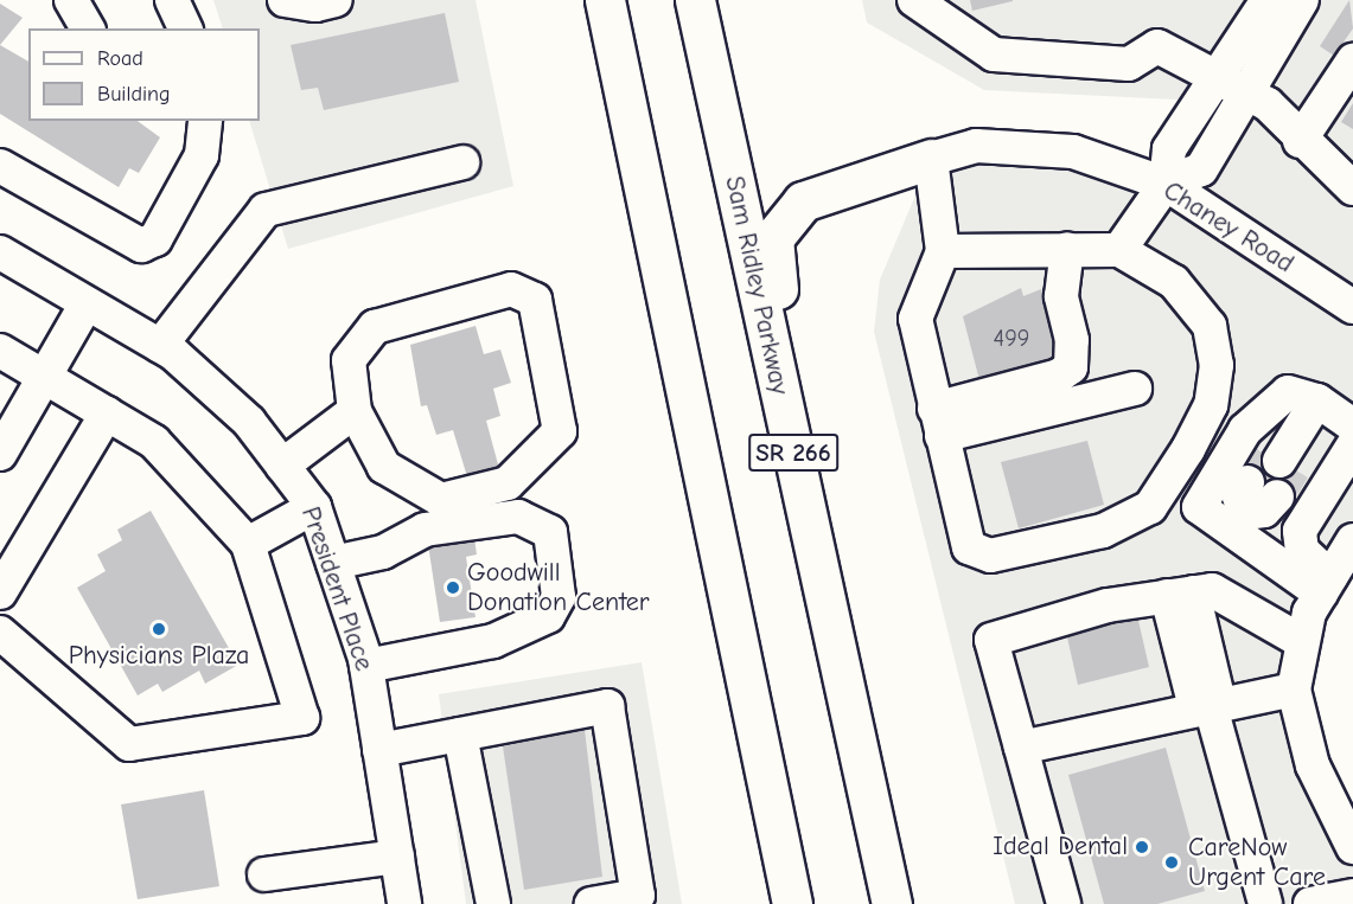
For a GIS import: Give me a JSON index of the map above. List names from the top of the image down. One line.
{"streets":{"main road":["Sam Ridley Parkway","SR 266"],"street":["Chaney Road","President Place"]},"places":["Goodwill Donation Center","Physicians Plaza","Ideal Dental","CareNow Urgent Care"],"house_numbers":["499"],"legend":["Road","Building"]}
